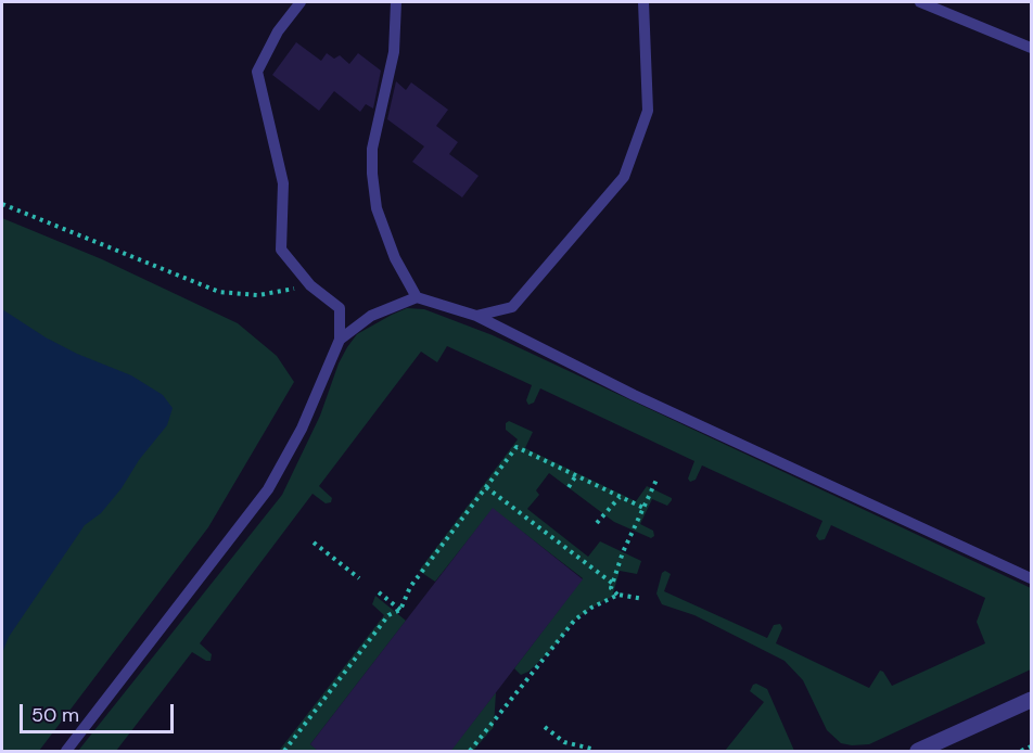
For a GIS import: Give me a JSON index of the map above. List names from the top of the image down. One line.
{"scale_bar":"50 m"}
